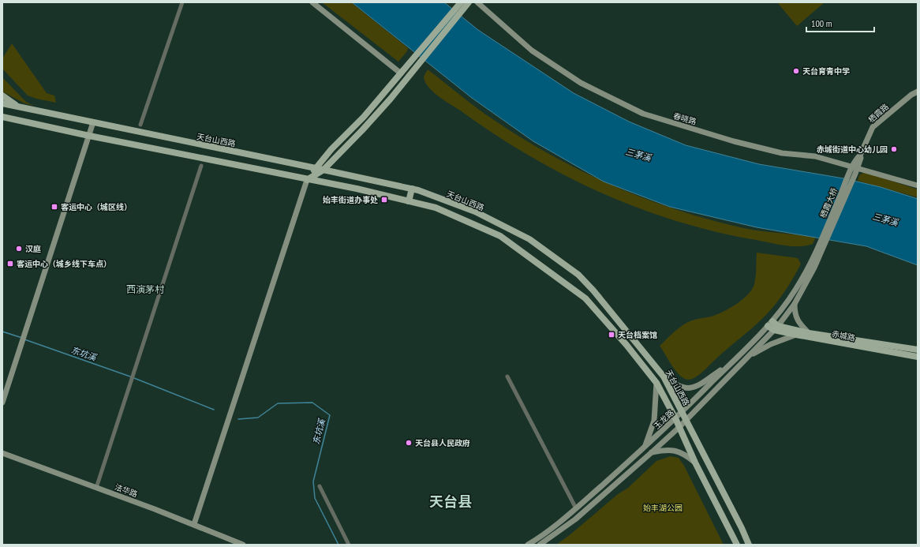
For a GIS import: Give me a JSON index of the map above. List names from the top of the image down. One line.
{"streets":{"main road":["栖霞路","春晓路","天台山西路","栖霞大桥","赤城路","玉龙路","法华路"]},"crossings":[["栖霞路","春晓路"],["栖霞路","栖霞大桥"],["春晓路","栖霞大桥"],["天台山西路","玉龙路"],["栖霞大桥","玉龙路"],["赤城路","玉龙路"]],"districts":["西演茅村","天台县"],"water":["三茅溪","东坑溪"],"parks":["始丰湖公园"],"places":{"other":["天台育青中学","赤城街道中心幼儿园","汉庭","天台县人民政府"],"transit":["始丰街道办事处","客运中心（城区线）","客运中心（城乡线下车点）","天台档案馆"]},"scale_bar":"100 m"}
